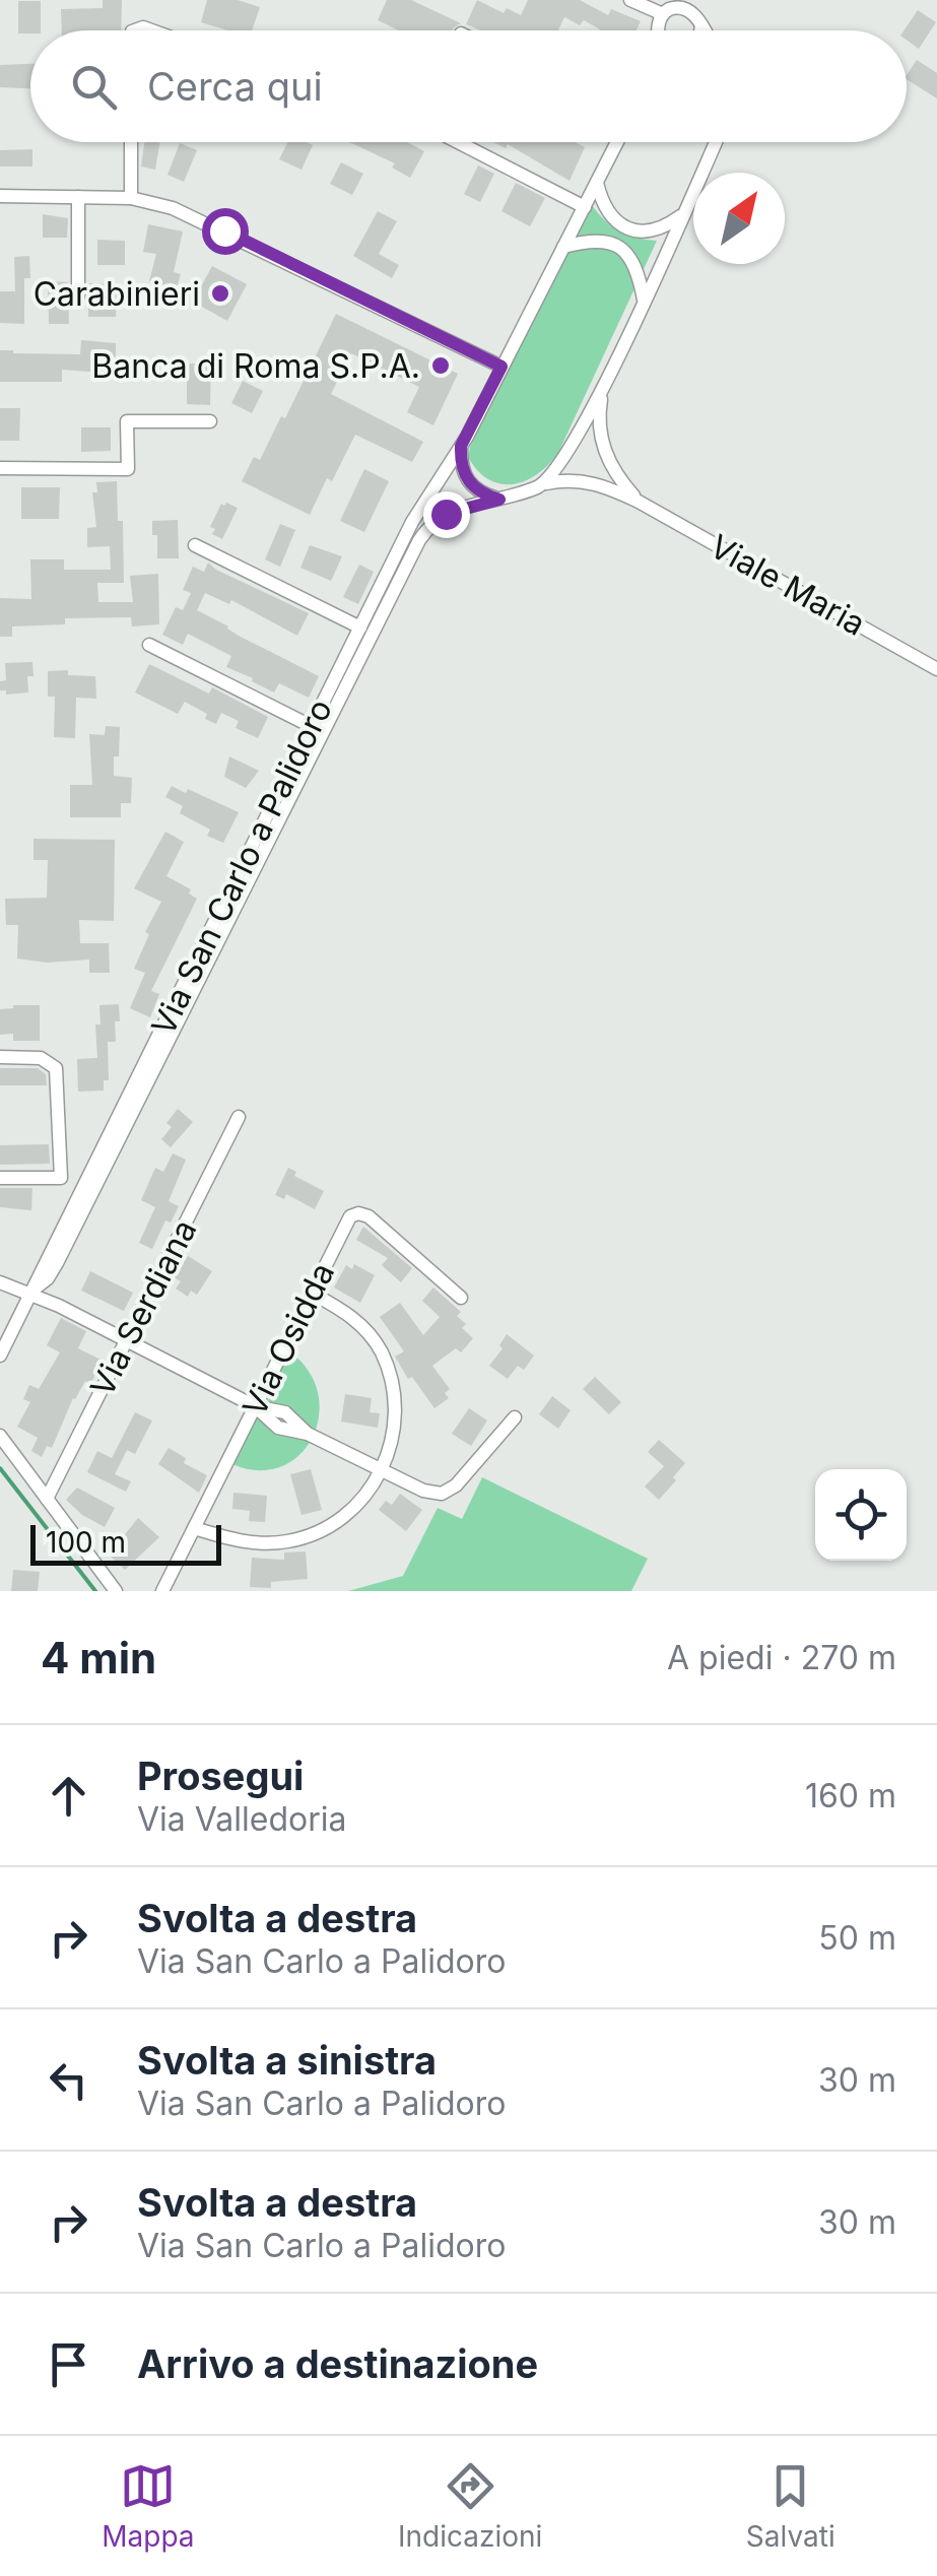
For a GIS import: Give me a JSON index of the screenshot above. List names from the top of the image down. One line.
{"streets":{"street":["Viale Maria","Via San Carlo a Palidoro","Via Serdiana","Via Osidda"]},"crossings":[["Viale Maria","Via San Carlo a Palidoro"]],"places":["Carabinieri","Banca di Roma S.P.A."],"scale_bar":"100 m","north":"top right","page":{"search":"Cerca qui","scale":"100 m","heading":["4 min","A piedi · 270 m"],"list":[["Prosegui","Via Valledoria","160 m"],["Svolta a destra","Via San Carlo a Palidoro","50 m"],["Svolta a sinistra","Via San Carlo a Palidoro","30 m"],["Svolta a destra","Via San Carlo a Palidoro","30 m"],"Arrivo a destinazione"],"nav":["Mappa","Indicazioni","Salvati"]}}
